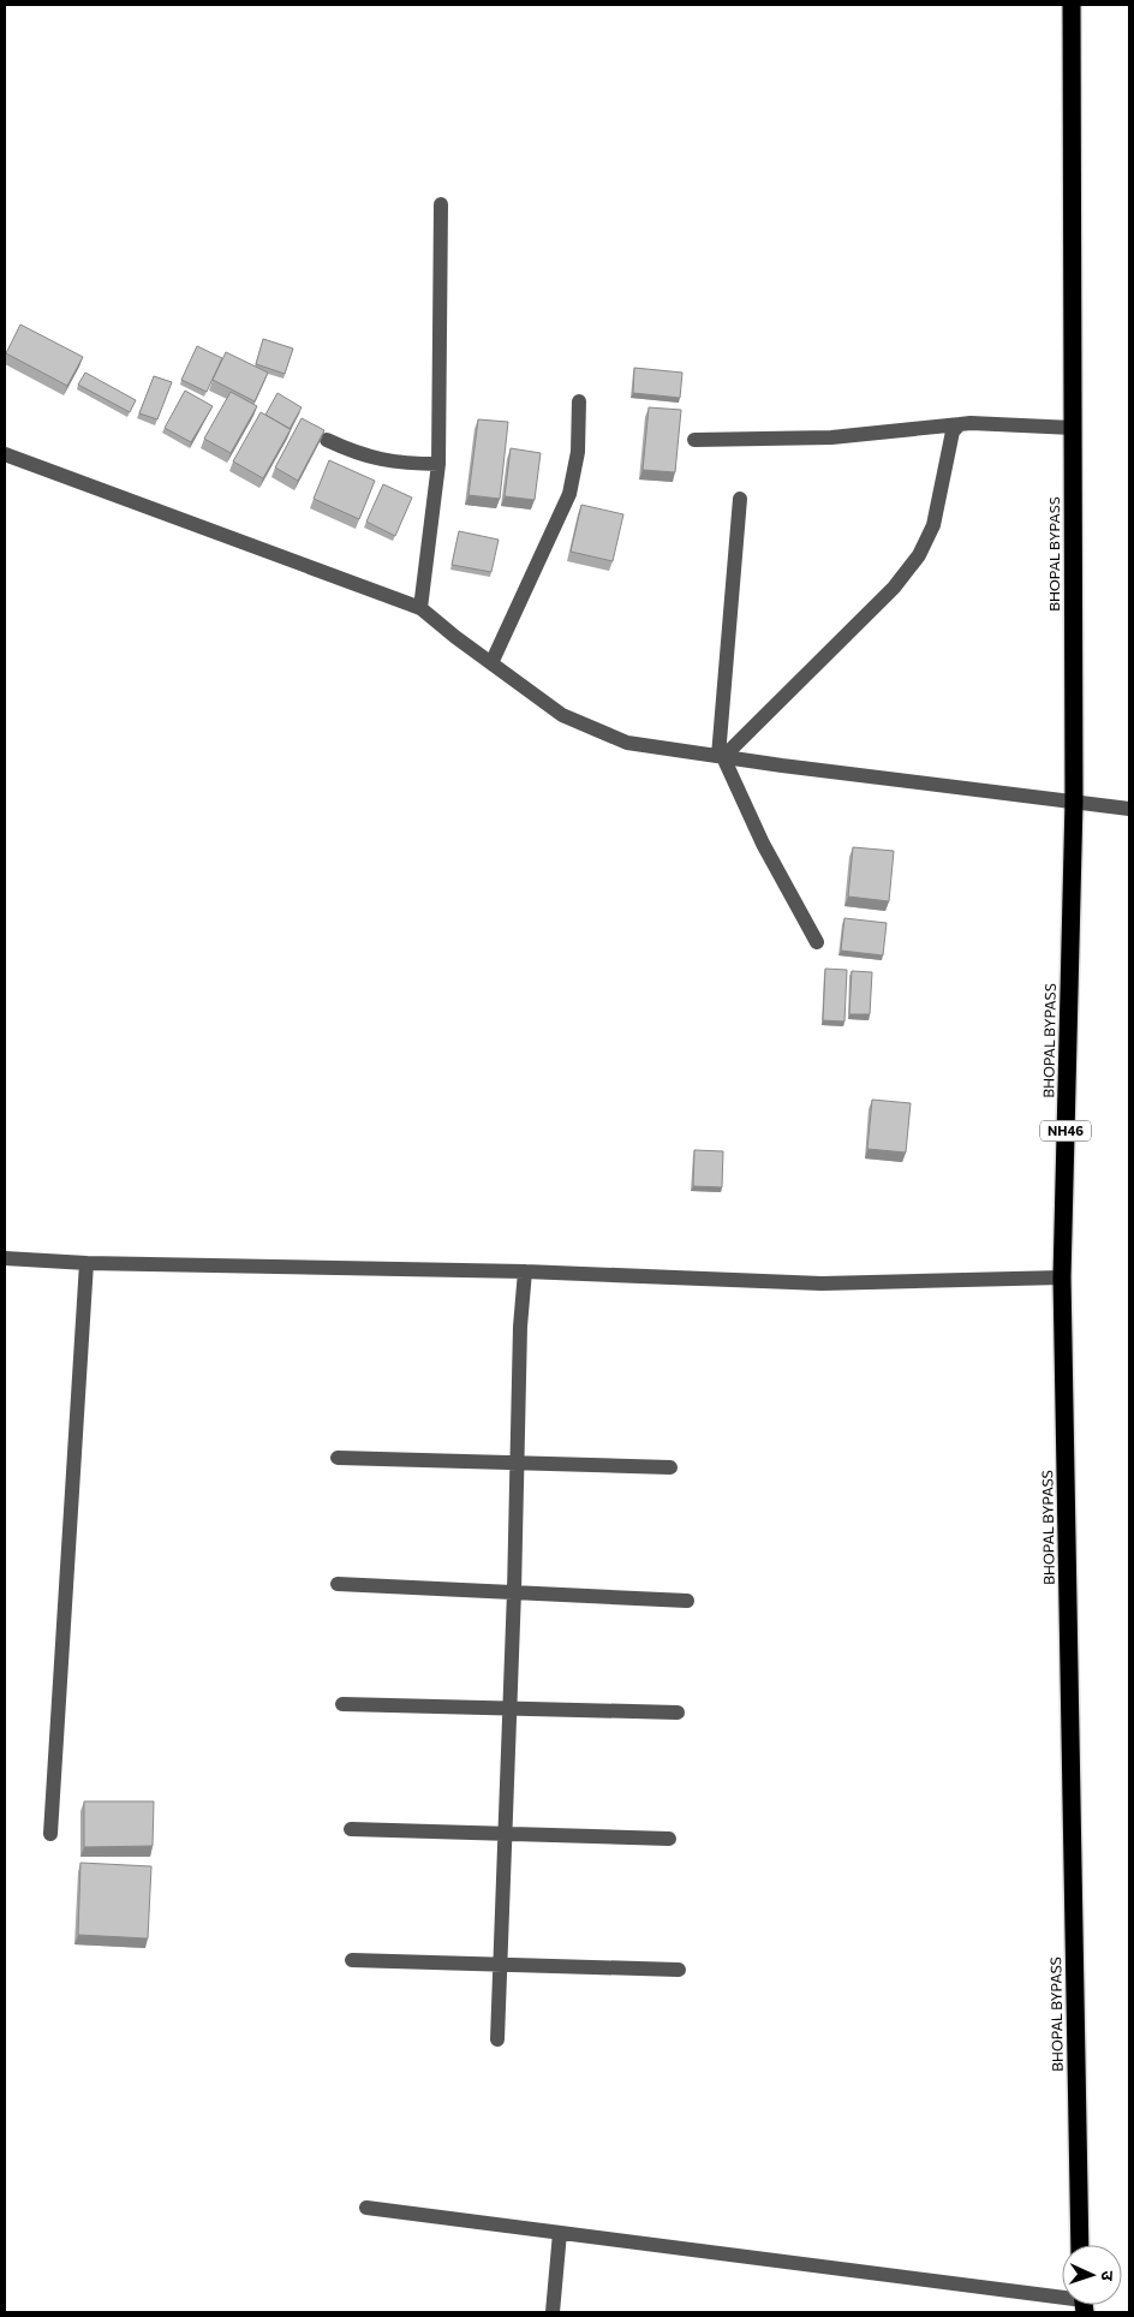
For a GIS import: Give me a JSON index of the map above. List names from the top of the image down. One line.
{"streets":{"highway":["BHOPAL BYPASS","NH46"]},"north":"right"}
